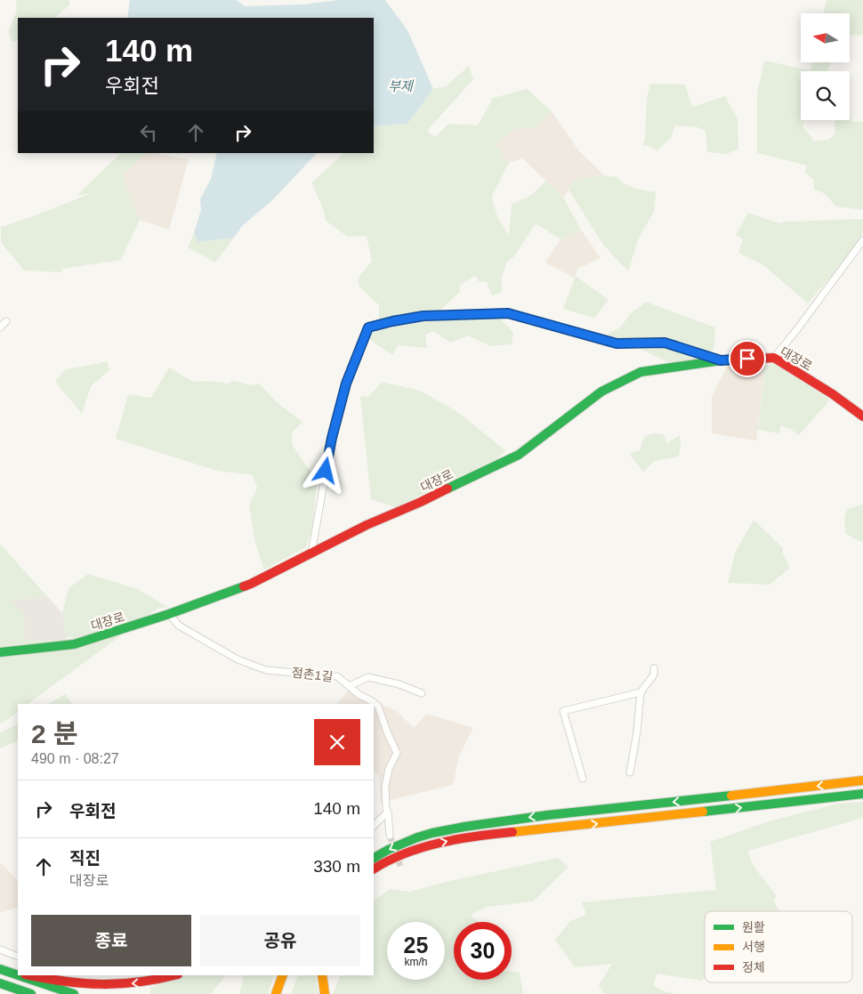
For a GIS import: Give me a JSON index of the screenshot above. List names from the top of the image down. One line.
{"streets":{"main road":["대장로"],"street":["점촌1길"]},"crossings":[["대장로","점촌1길"]],"water":["부제"],"legend":["원활","서행","정체"],"north":"left","page":{"turn":["140 m","우회전"],"heading":["2 분","490 m · 08:27"],"list":[{"name":"우회전","value":"140 m"},{"name":"직진","note":"대장로","value":"330 m"}],"buttons":["종료","공유"],"speed":"25 km/h","limit":"30"}}
